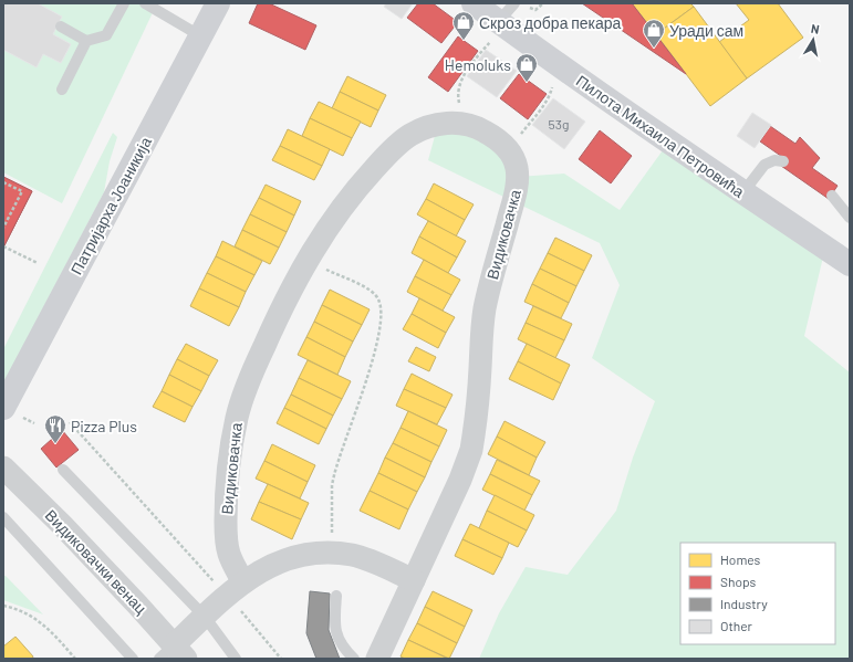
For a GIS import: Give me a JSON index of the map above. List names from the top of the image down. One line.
{"streets":{"main road":["Пилота Михаила Петровића","Патријарха Јоаникија"],"street":["Видиковачка","Видиковачки венац"]},"places":{"shop":["Скроз добра пекара","Уради сам","Hemoluks"],"restaurant":["Pizza Plus"]},"house_numbers":["53g"],"legend":["Homes","Shops","Industry","Other"],"north":"top"}
